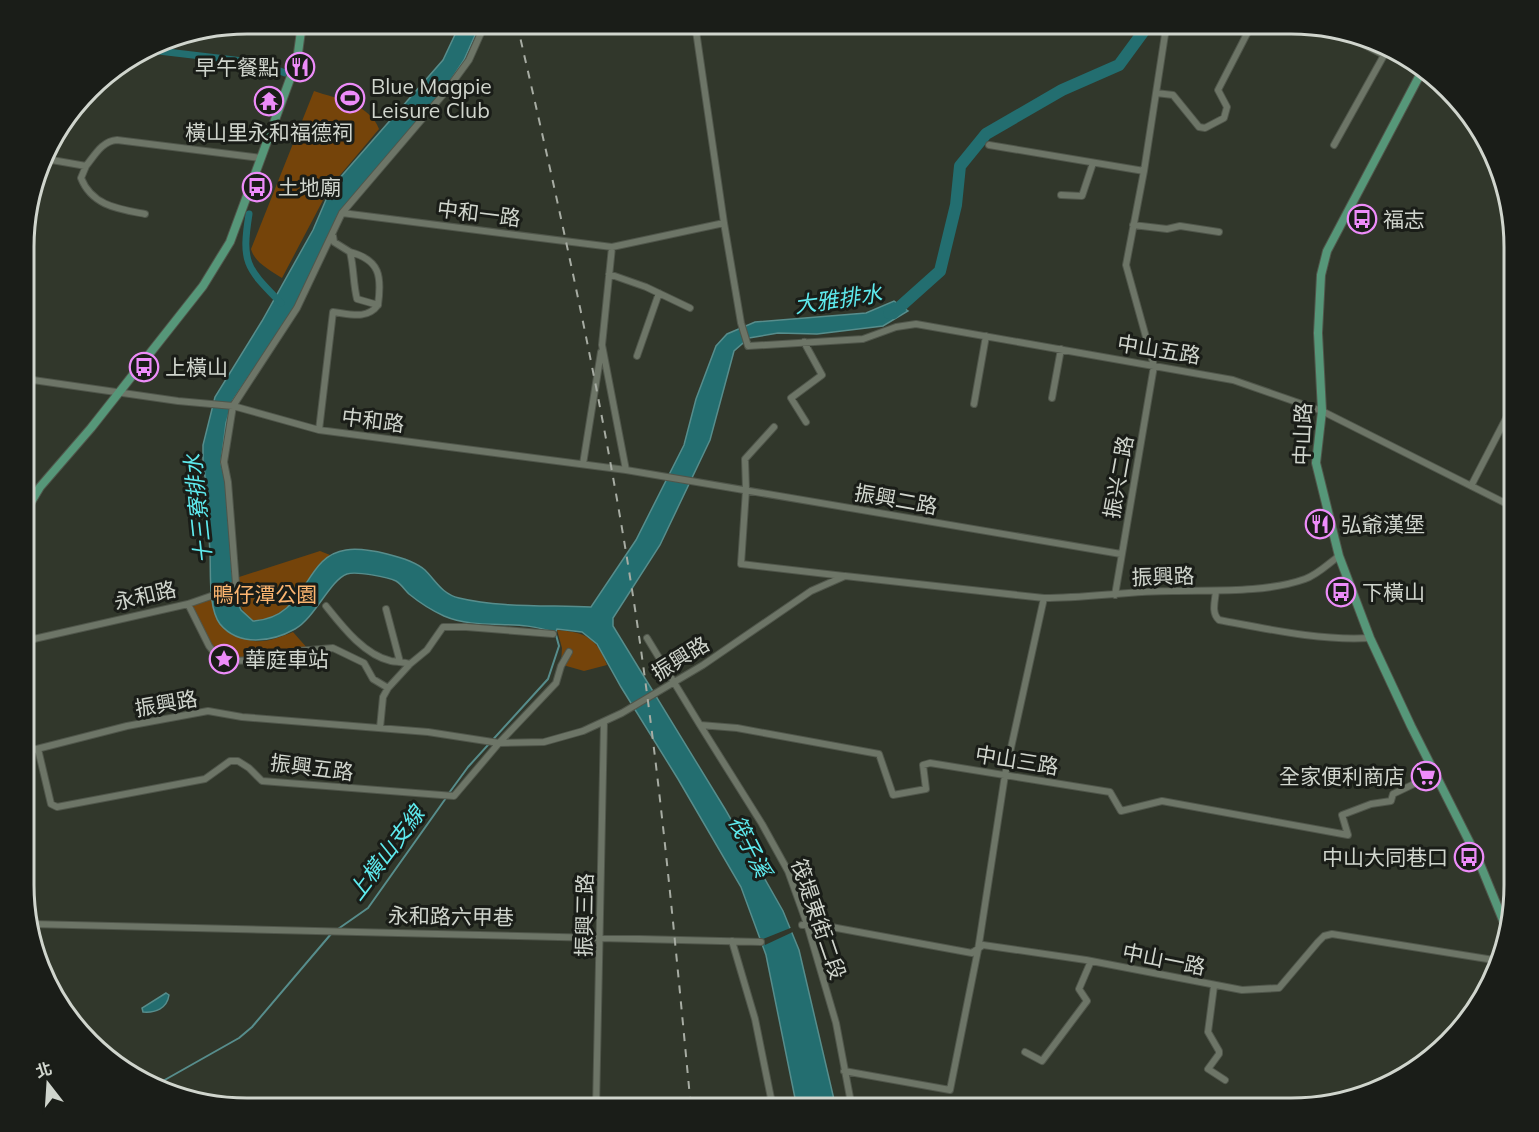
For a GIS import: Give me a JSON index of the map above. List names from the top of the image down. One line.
{"streets":{"main road":["中山路"],"street":["中和一路","中山五路","中和路","振兴二路","振興二路","振興路","永和路","中山三路","振興五路","振興三路","永和路六甲巷","筏堤東街二段","中山一路"]},"crossings":[["中山五路","中山路"],["中山五路","振兴二路"],["中和路","振興二路"],["中和路","永和路"],["中山路","振興路"],["中山路","中山三路"],["振兴二路","振興二路"],["振兴二路","振興路"],["振興路","振興五路"],["振興路","振興三路"],["中山三路","筏堤東街二段"],["振興三路","永和路六甲巷"],["筏堤東街二段","中山一路"]],"water":["大雅排水","十三寮排水","筏子溪","上橫山支線"],"parks":["鴨仔潭公園"],"places":{"restaurant":["早午餐點","弘爺漢堡"],"sports":["Blue Magpie Leisure Club"],"temple":["橫山里永和福德祠"],"bus stop":["土地廟","福志","上橫山","下橫山","中山大同巷口"],"place":["華庭車站"],"supermarket":["全家便利商店"]},"north":"top"}
